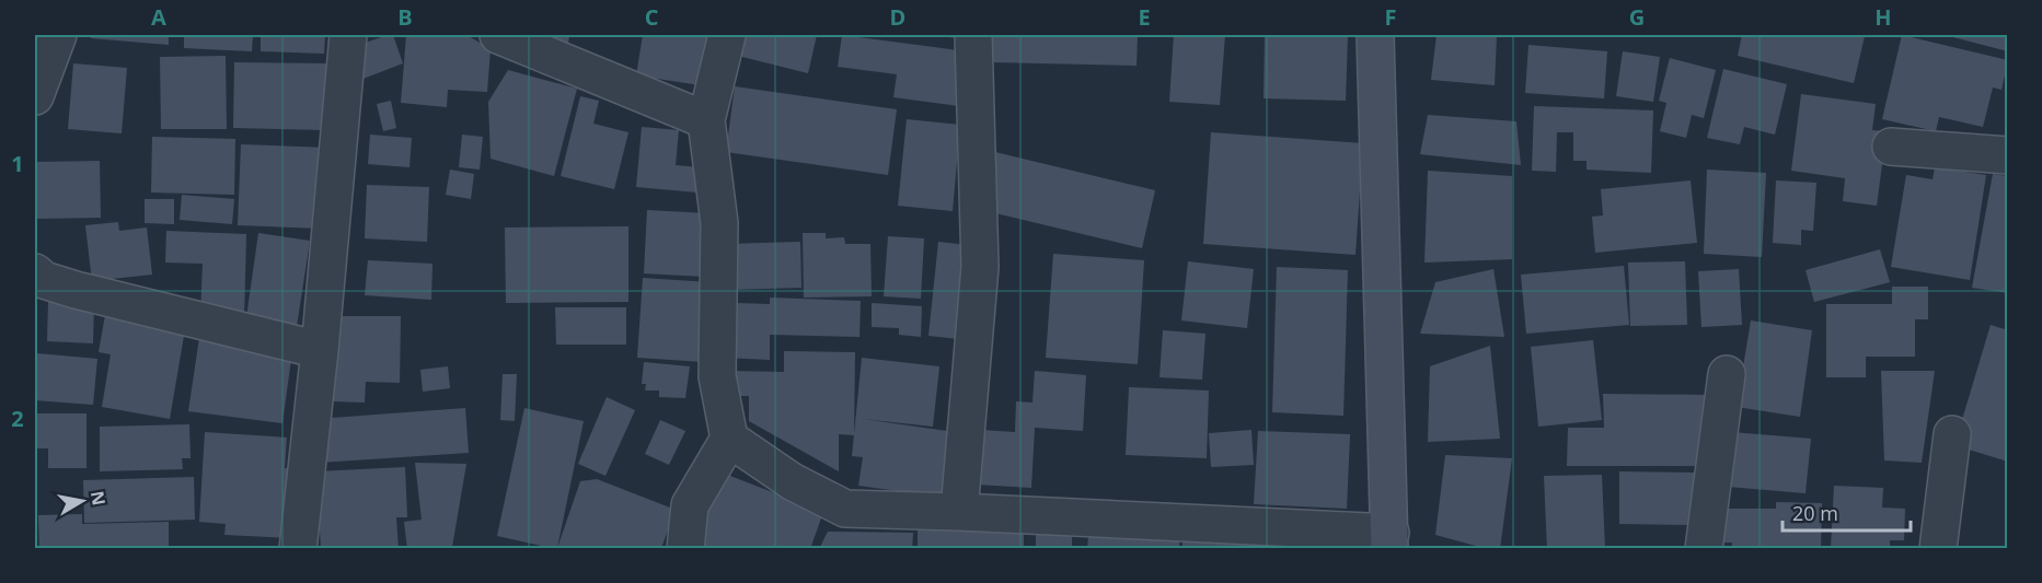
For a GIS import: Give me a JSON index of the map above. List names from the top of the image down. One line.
{"scale_bar":"20 m","north":"right","grid":{"columns":["A","B","C","D","E","F","G","H"],"rows":["1","2"]}}
